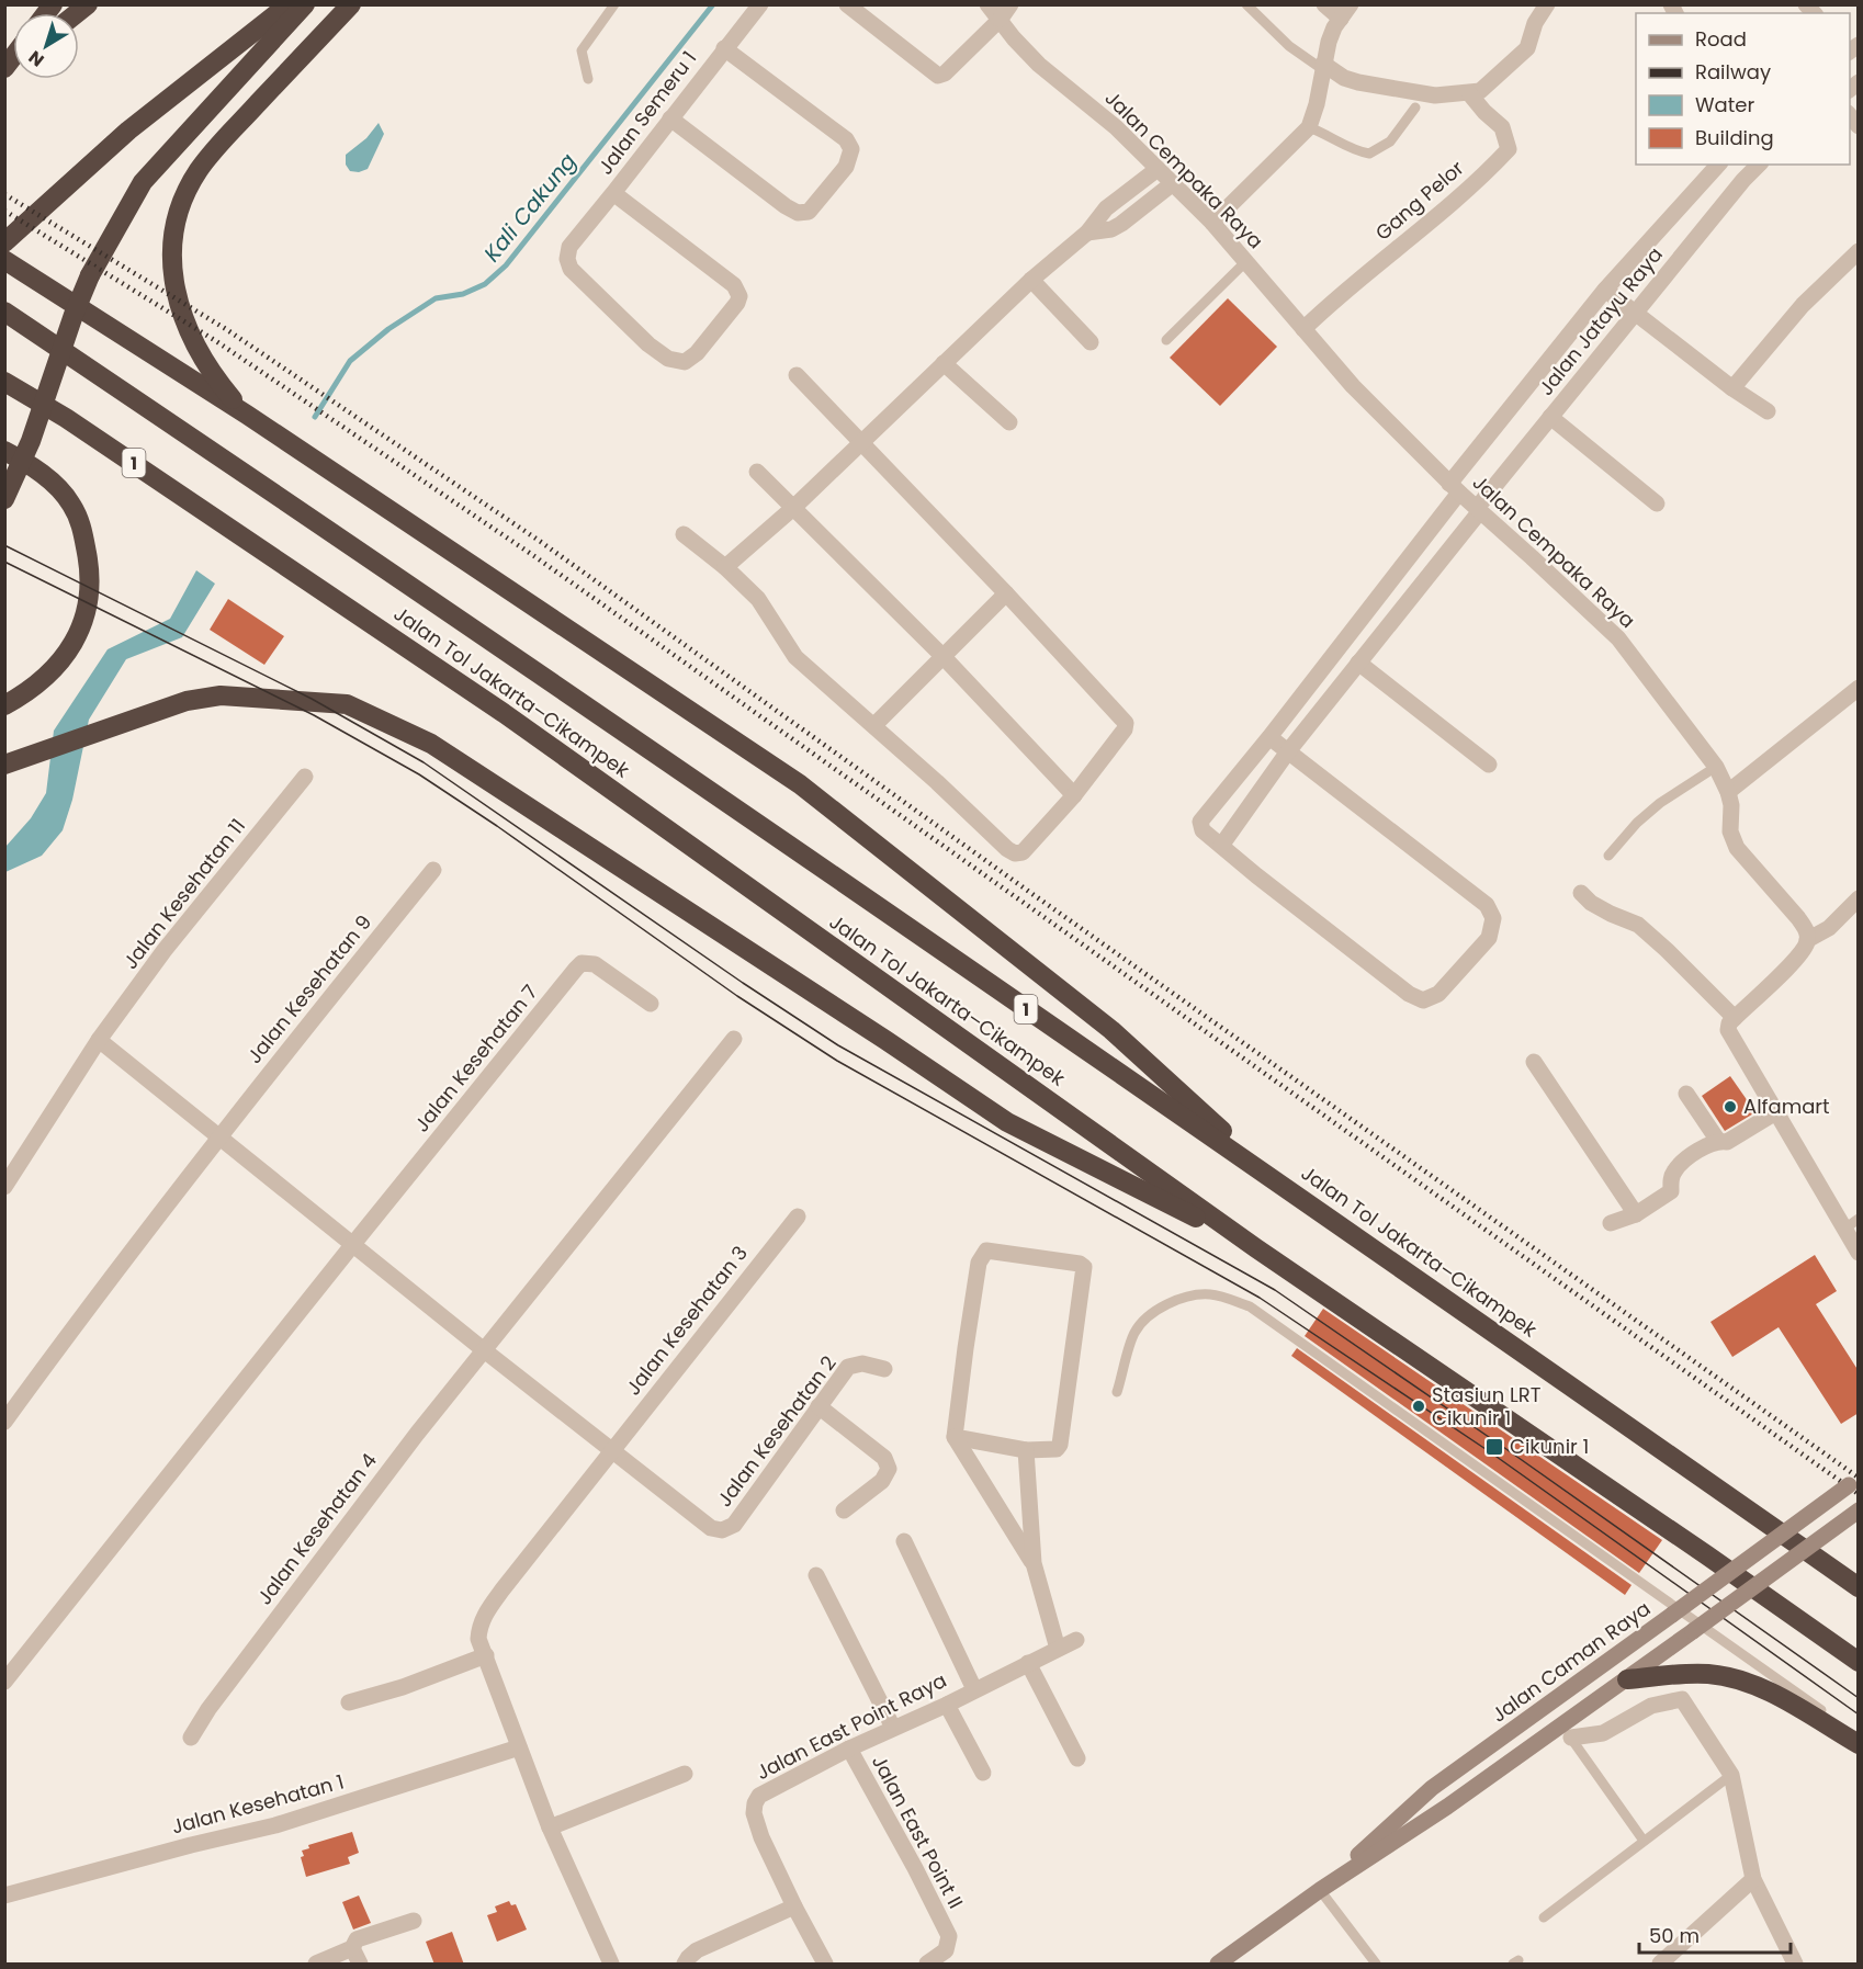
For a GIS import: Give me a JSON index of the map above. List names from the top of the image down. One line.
{"streets":{"highway":["1","Jalan Tol Jakarta–Cikampek"],"main road":["Jalan Caman Raya"],"street":["Jalan Semeru 1","Jalan Cempaka Raya","Gang Pelor","Jalan Jatayu Raya","Jalan Kesehatan 11","Jalan Kesehatan 9","Jalan Kesehatan 7","Jalan Kesehatan 3","Jalan Kesehatan 2","Jalan Kesehatan 4","Jalan East Point Raya","Jalan Kesehatan 1","Jalan East Point II"]},"crossings":[["Jalan Cempaka Raya","Gang Pelor"],["Jalan Cempaka Raya","Jalan Jatayu Raya"],["Jalan Kesehatan 3","Jalan Kesehatan 2"],["Jalan Kesehatan 3","Jalan Kesehatan 1"],["Jalan East Point Raya","Jalan East Point II"]],"water":["Kali Cakung"],"places":{"other":["Alfamart","Stasiun LRT Cikunir 1"],"transit":["Cikunir 1"]},"legend":["Road","Railway","Water","Building"],"scale_bar":"50 m","north":"bottom left"}
